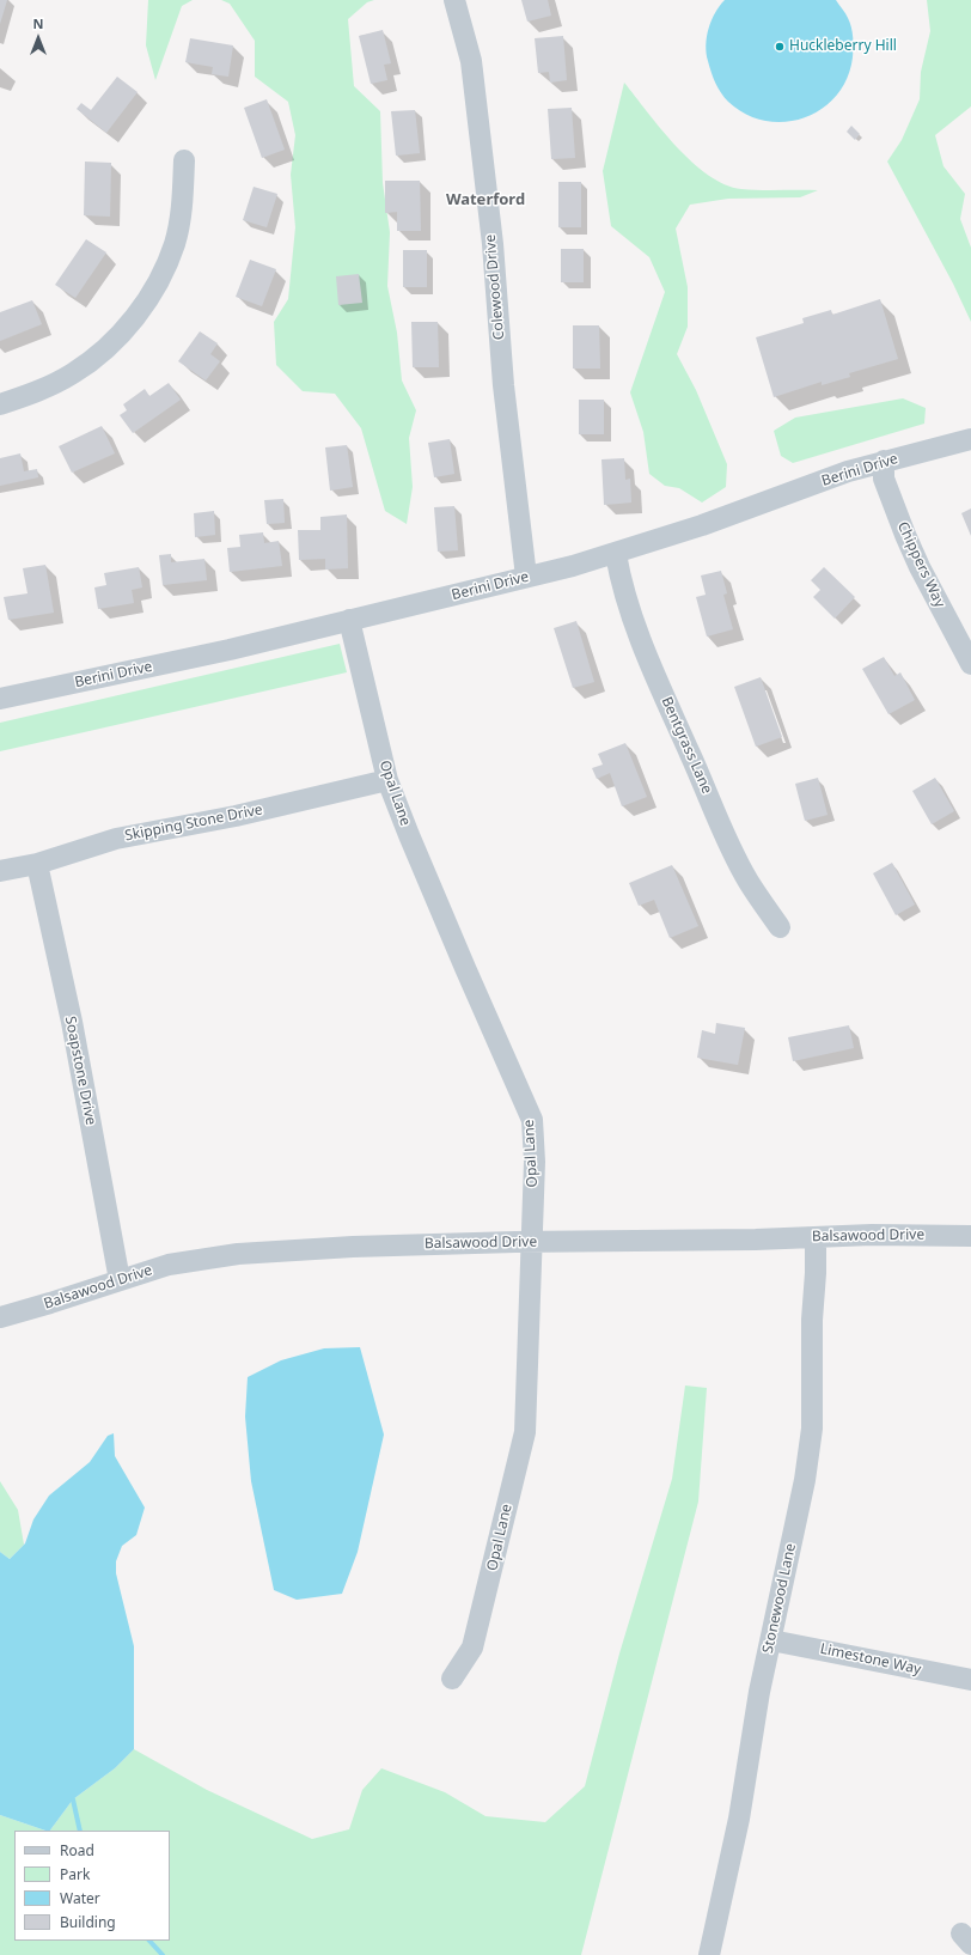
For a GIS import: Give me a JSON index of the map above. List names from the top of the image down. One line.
{"streets":{"street":["Colewood Drive","Berini Drive","Chippers Way","Bentgrass Lane","Opal Lane","Skipping Stone Drive","Soapstone Drive","Balsawood Drive","Stonewood Lane","Limestone Way"]},"crossings":[["Colewood Drive","Berini Drive"],["Berini Drive","Chippers Way"],["Berini Drive","Bentgrass Lane"],["Berini Drive","Opal Lane"],["Opal Lane","Skipping Stone Drive"],["Opal Lane","Balsawood Drive"],["Skipping Stone Drive","Soapstone Drive"],["Soapstone Drive","Balsawood Drive"],["Balsawood Drive","Stonewood Lane"],["Stonewood Lane","Limestone Way"]],"districts":["Waterford"],"places":["Huckleberry Hill"],"legend":["Road","Park","Water","Building"],"north":"top"}
